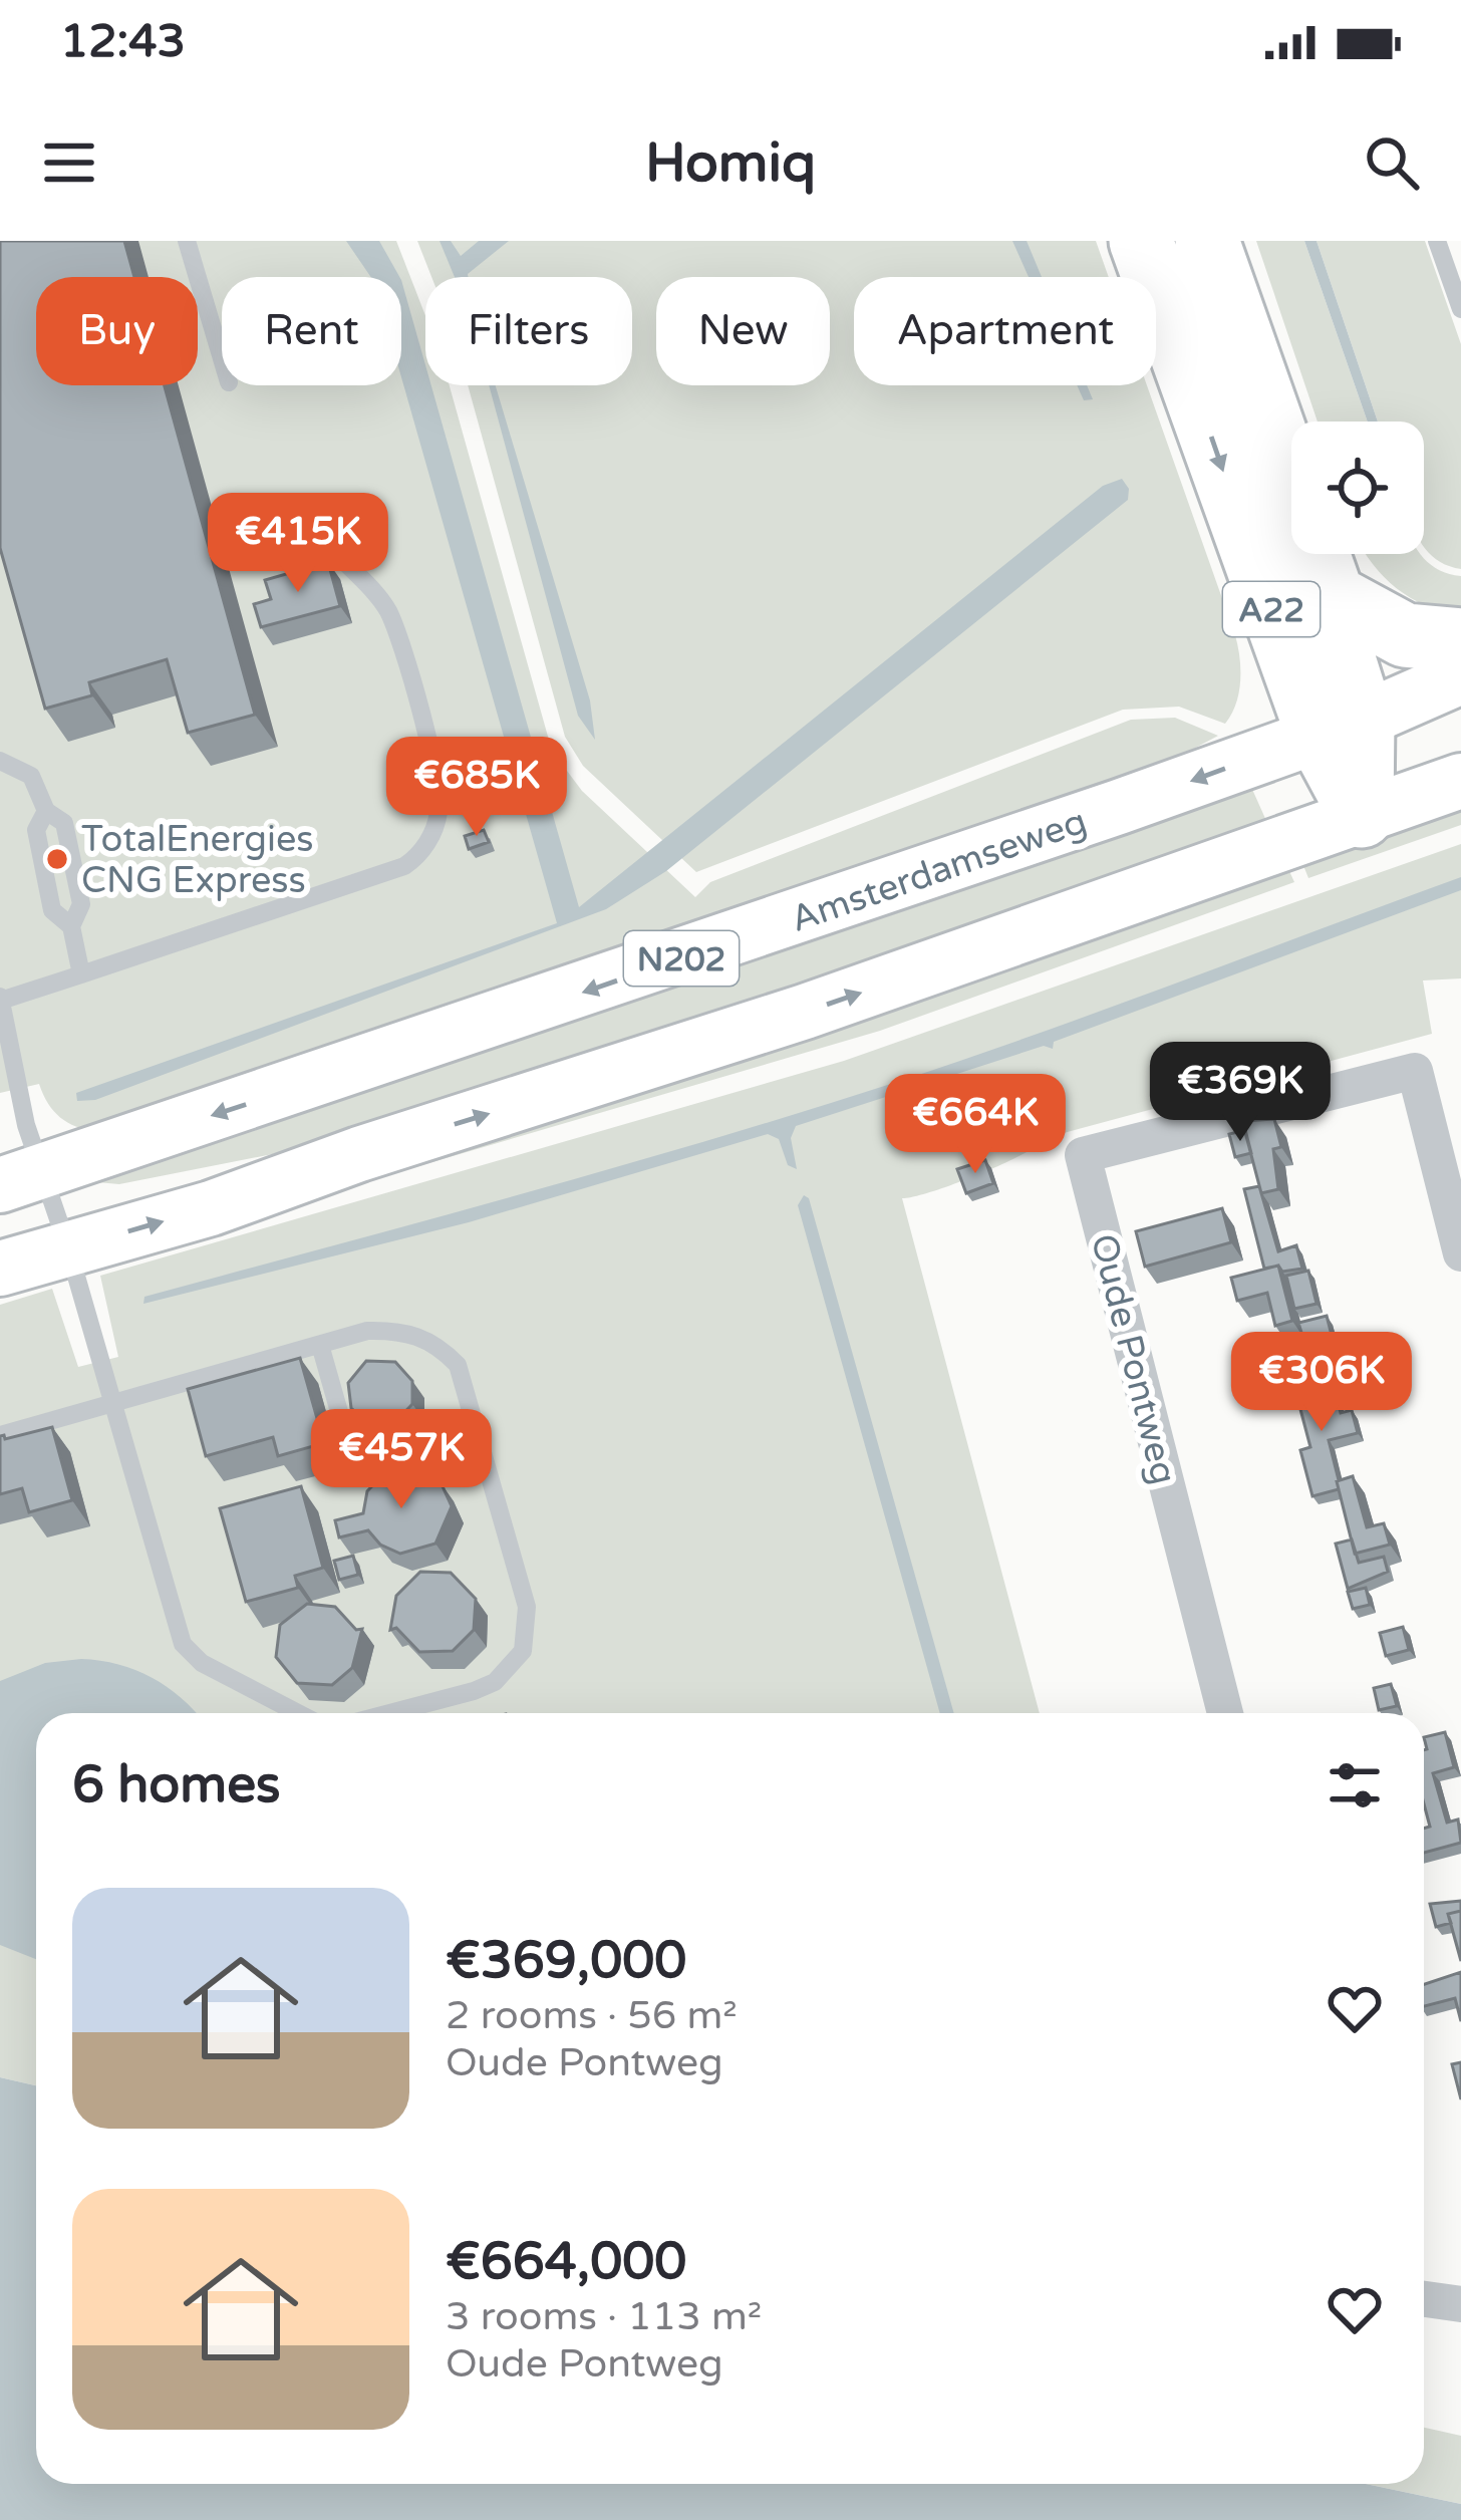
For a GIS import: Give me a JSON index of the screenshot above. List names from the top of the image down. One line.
{"streets":{"highway":["A22"],"main road":["Amsterdamseweg","N202"],"street":["Oude Pontweg"]},"crossings":[["A22","Amsterdamseweg"],["A22","N202"]],"places":["TotalEnergies CNG Express"],"page":{"status":"12:43","header":"Homiq","chip":["Buy","Rent","Filters","New","Apartment"],"price":["€415K","€685K","€369K","€664K","€306K","€457K"],"heading":"6 homes","list":[{"name":"€369,000","note":"2 rooms · 56 m² · Oude Pontweg"},{"name":"€664,000","note":"3 rooms · 113 m² · Oude Pontweg"}]}}
